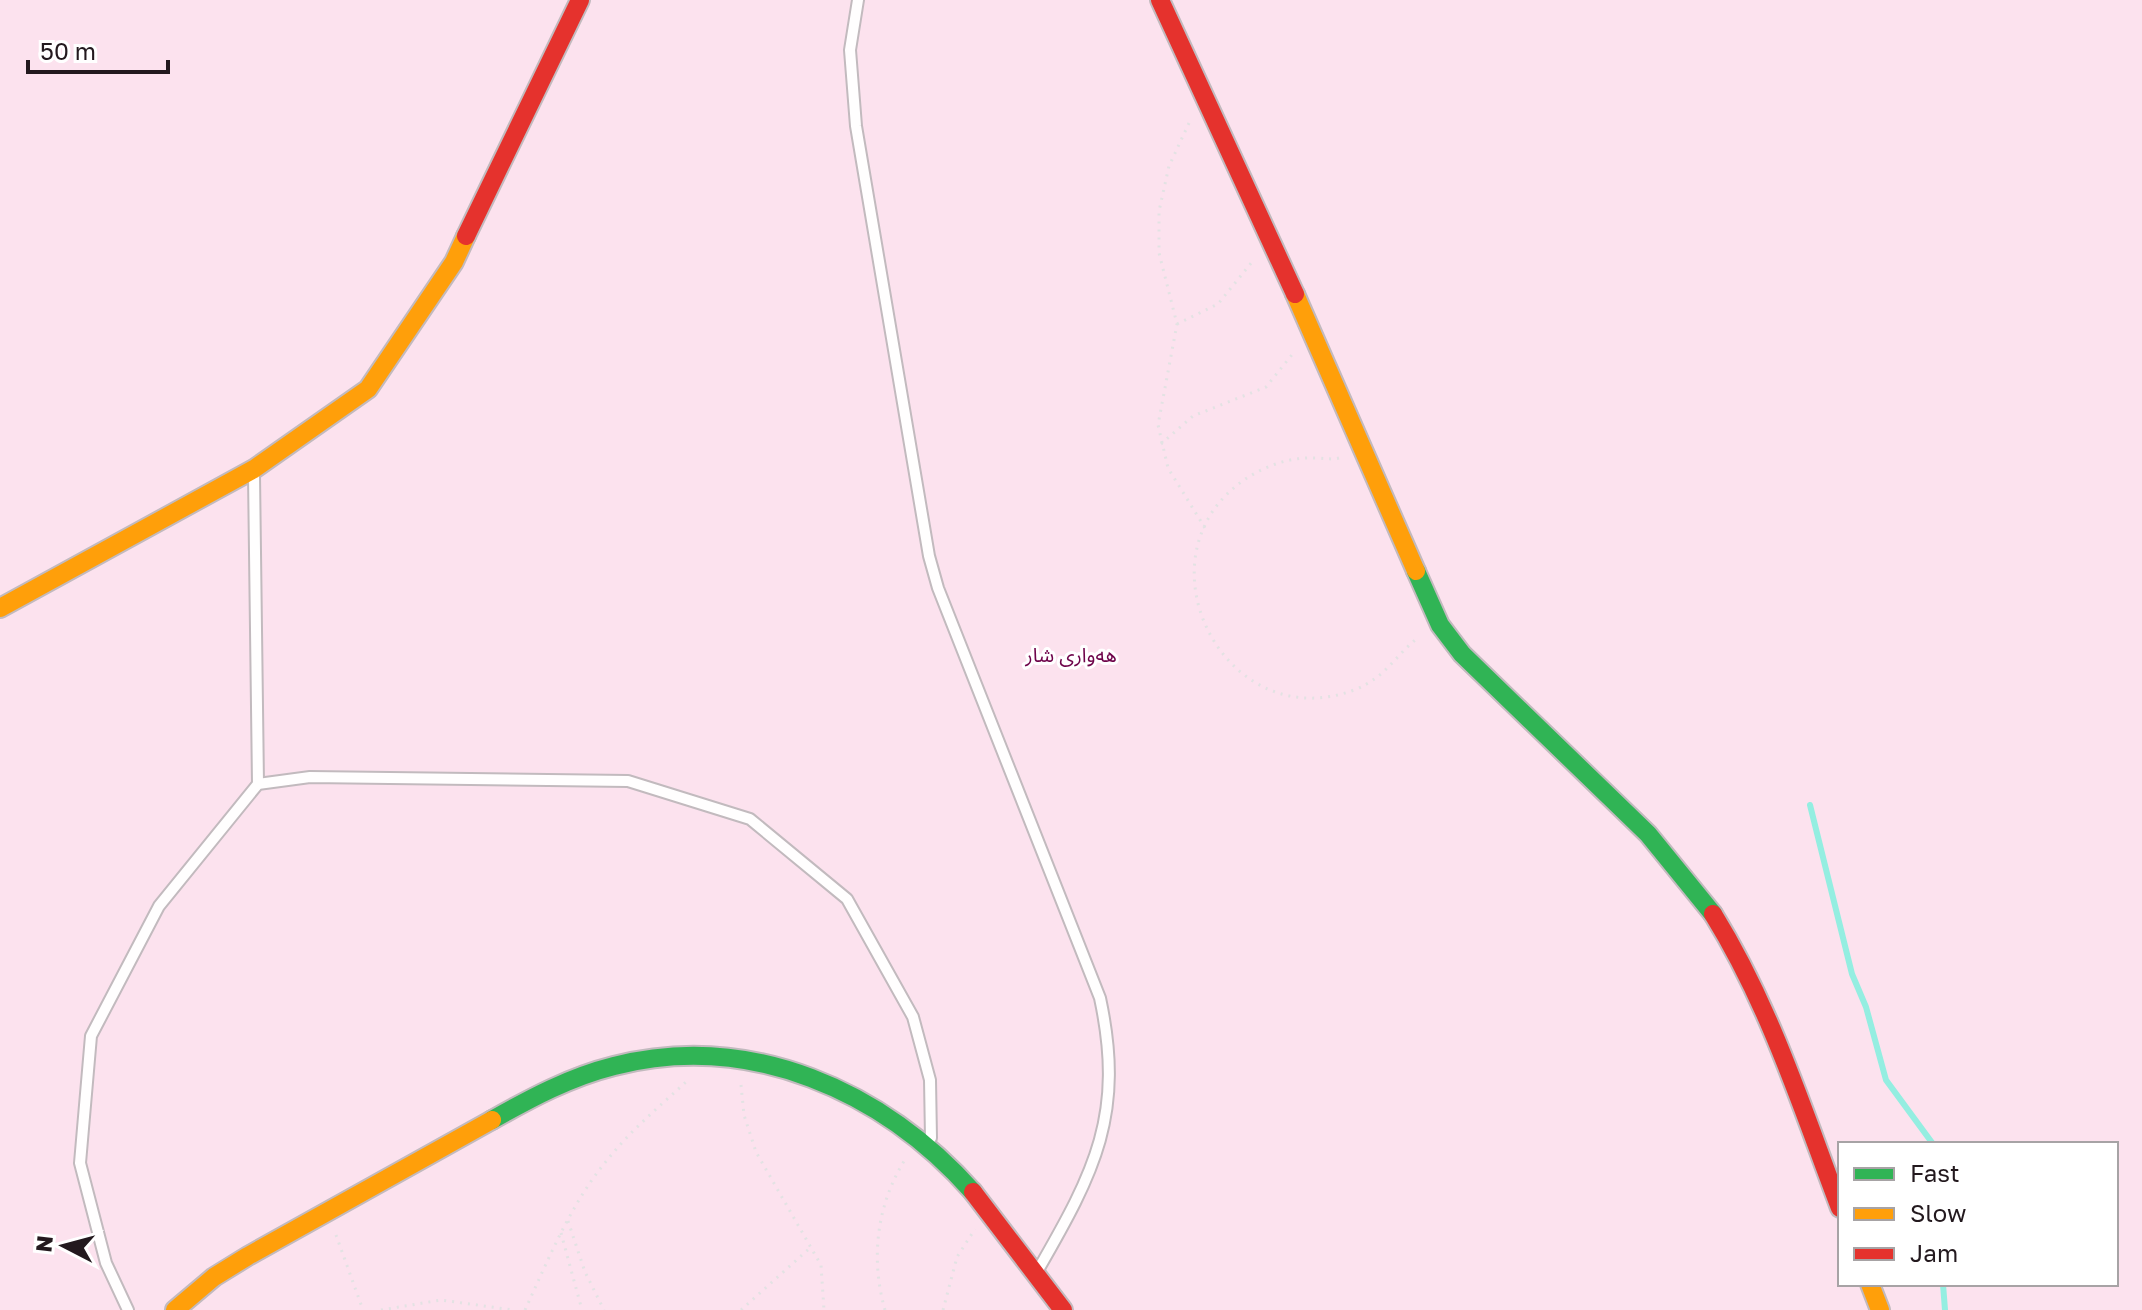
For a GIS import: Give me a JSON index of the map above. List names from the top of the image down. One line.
{"parks":["هەواری شار"],"legend":["Fast","Slow","Jam"],"scale_bar":"50 m","north":"left"}
